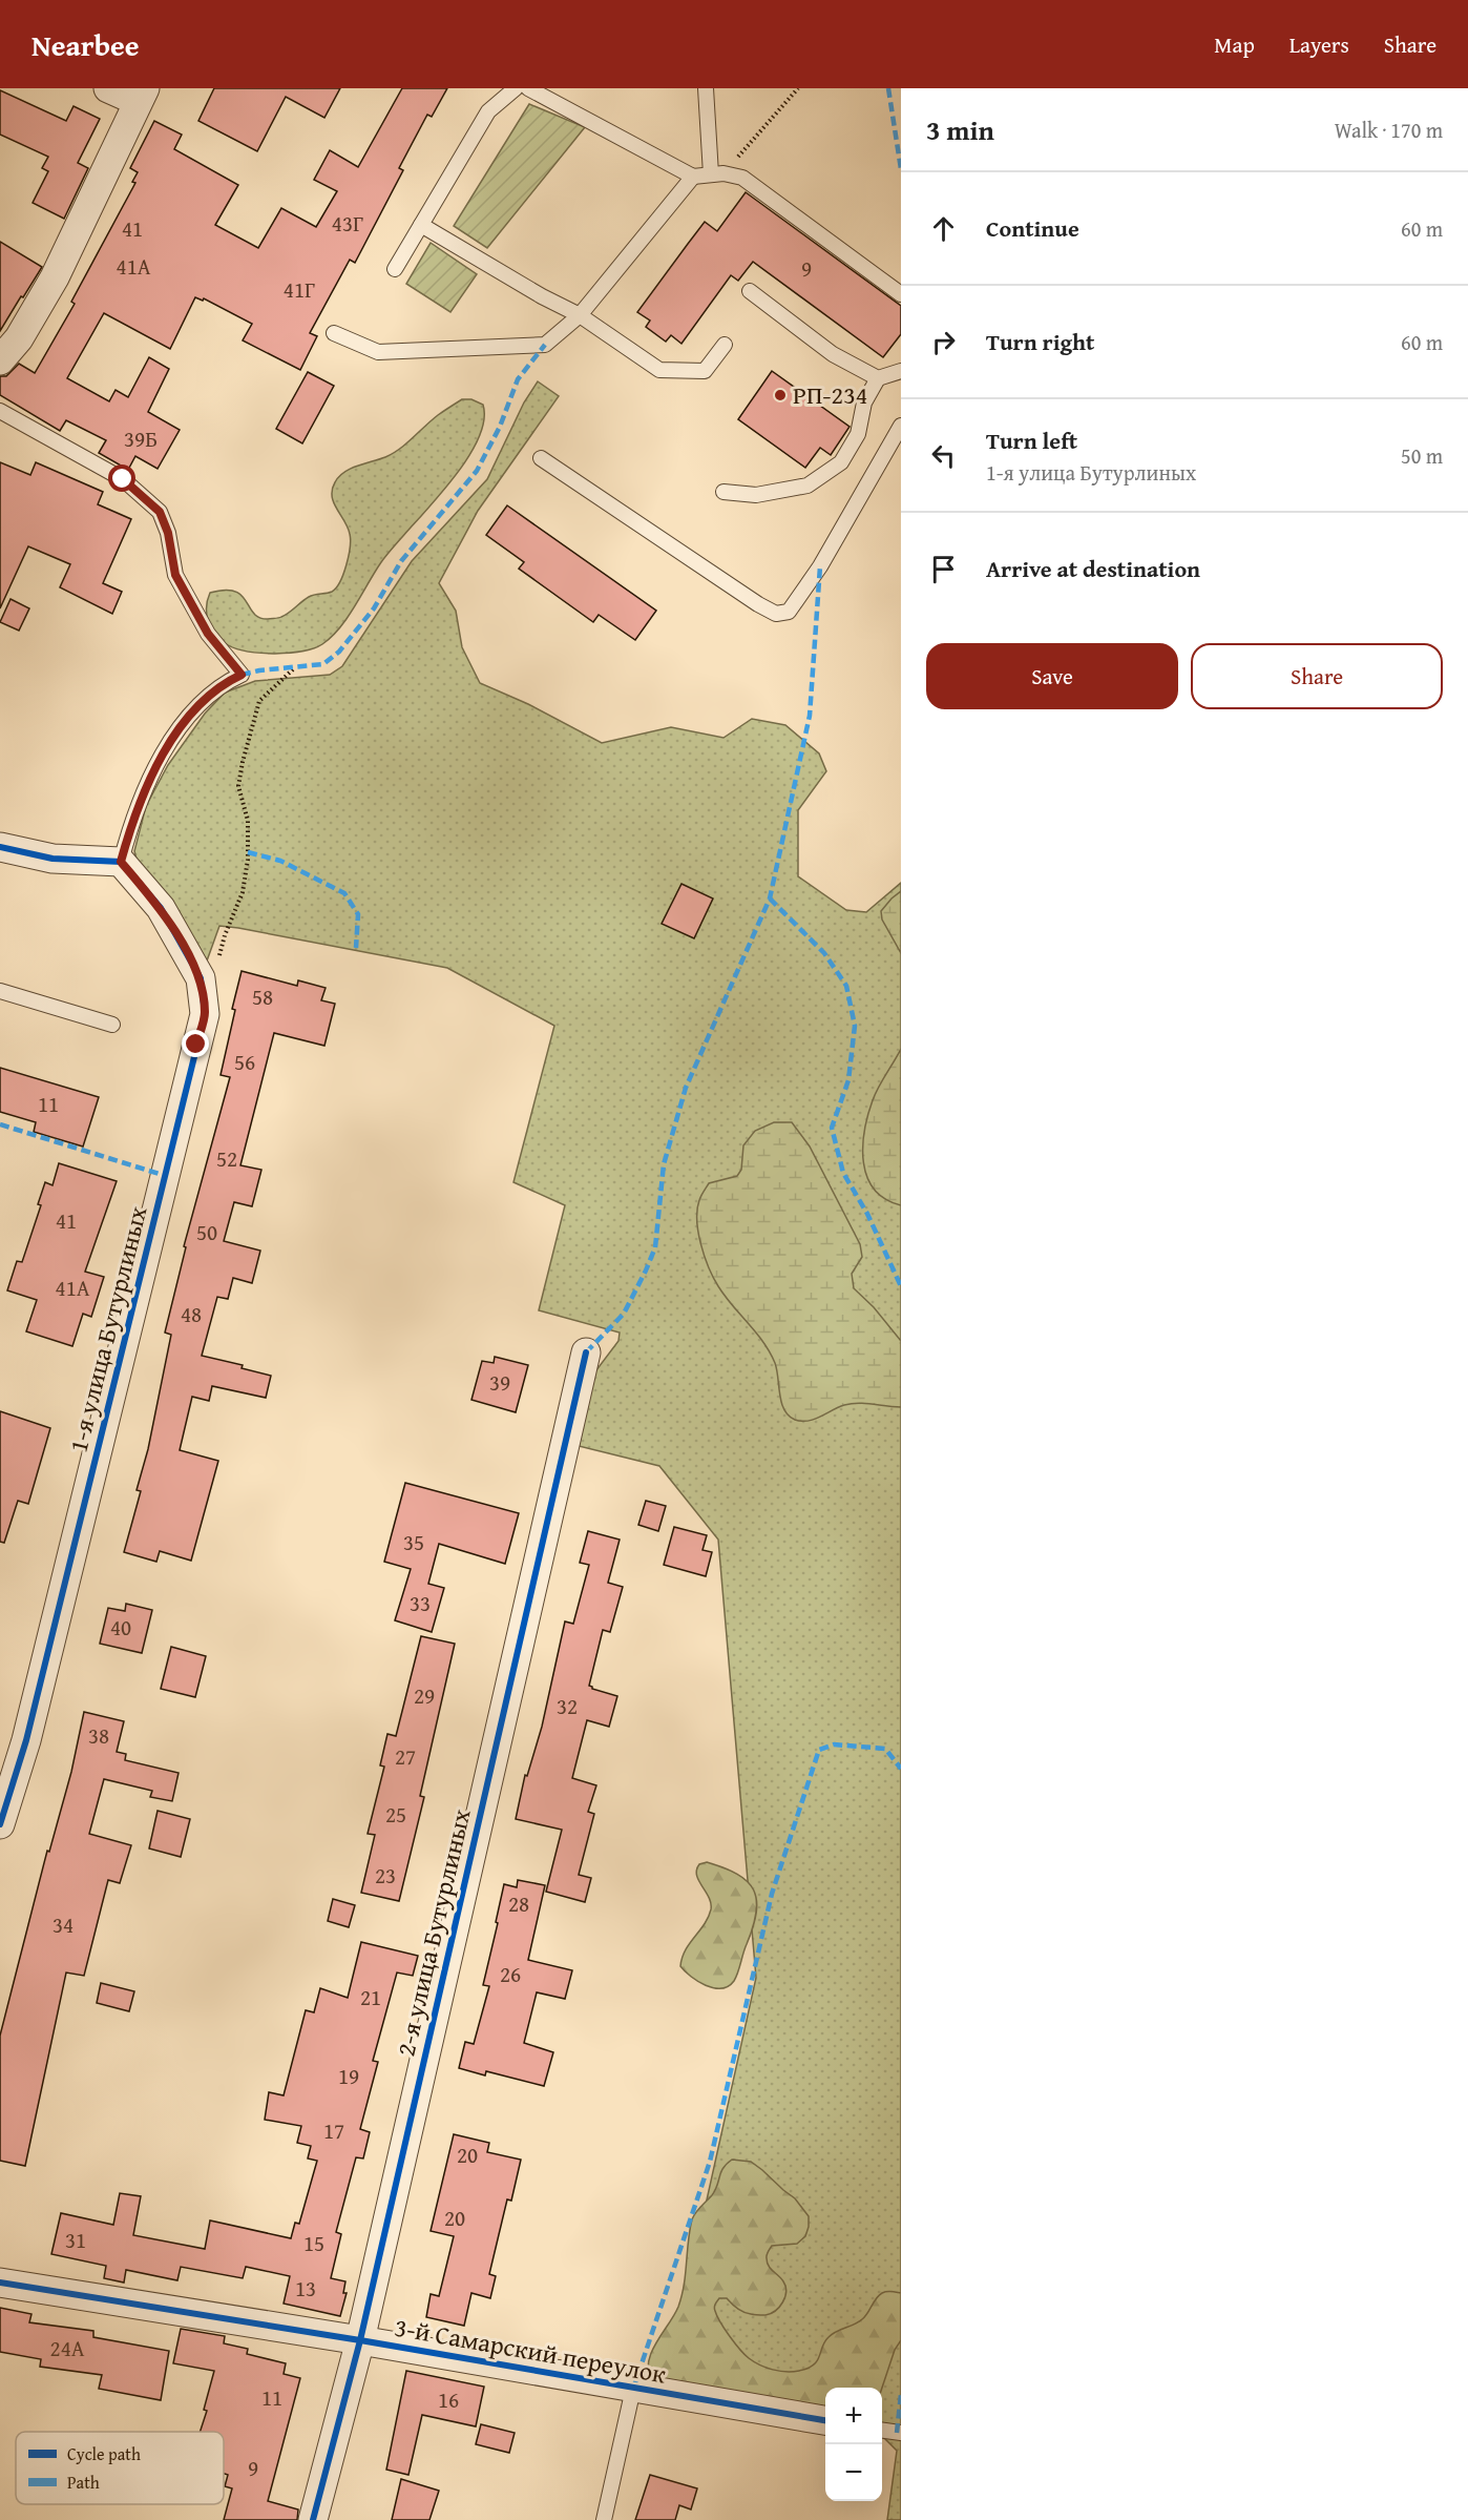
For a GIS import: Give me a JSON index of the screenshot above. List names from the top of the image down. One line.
{"streets":{"street":["1-я улица Бутурлиных","2-я улица Бутурлиных","3-й Самарский переулок"]},"crossings":[["2-я улица Бутурлиных","3-й Самарский переулок"]],"places":["РП-234"],"house_numbers":["43Г","41","41А","9","41Г","39Б","58","56","11","52","41","50","41А","48","39","35","33","40","29","32","38","27","25","23","28","34","26","21","19","17","20","20","31","15","13","24А","11","16","9"],"legend":["Cycle path","Path"],"page":{"header":"Nearbee","nav":["Map","Layers","Share"],"heading":["3 min","Walk · 170 m"],"list":[["Continue","60 m"],["Turn right","60 m"],["Turn left","1-я улица Бутурлиных","50 m"],"Arrive at destination"],"buttons":["Save","Share"],"map_buttons":["+","−"]}}
